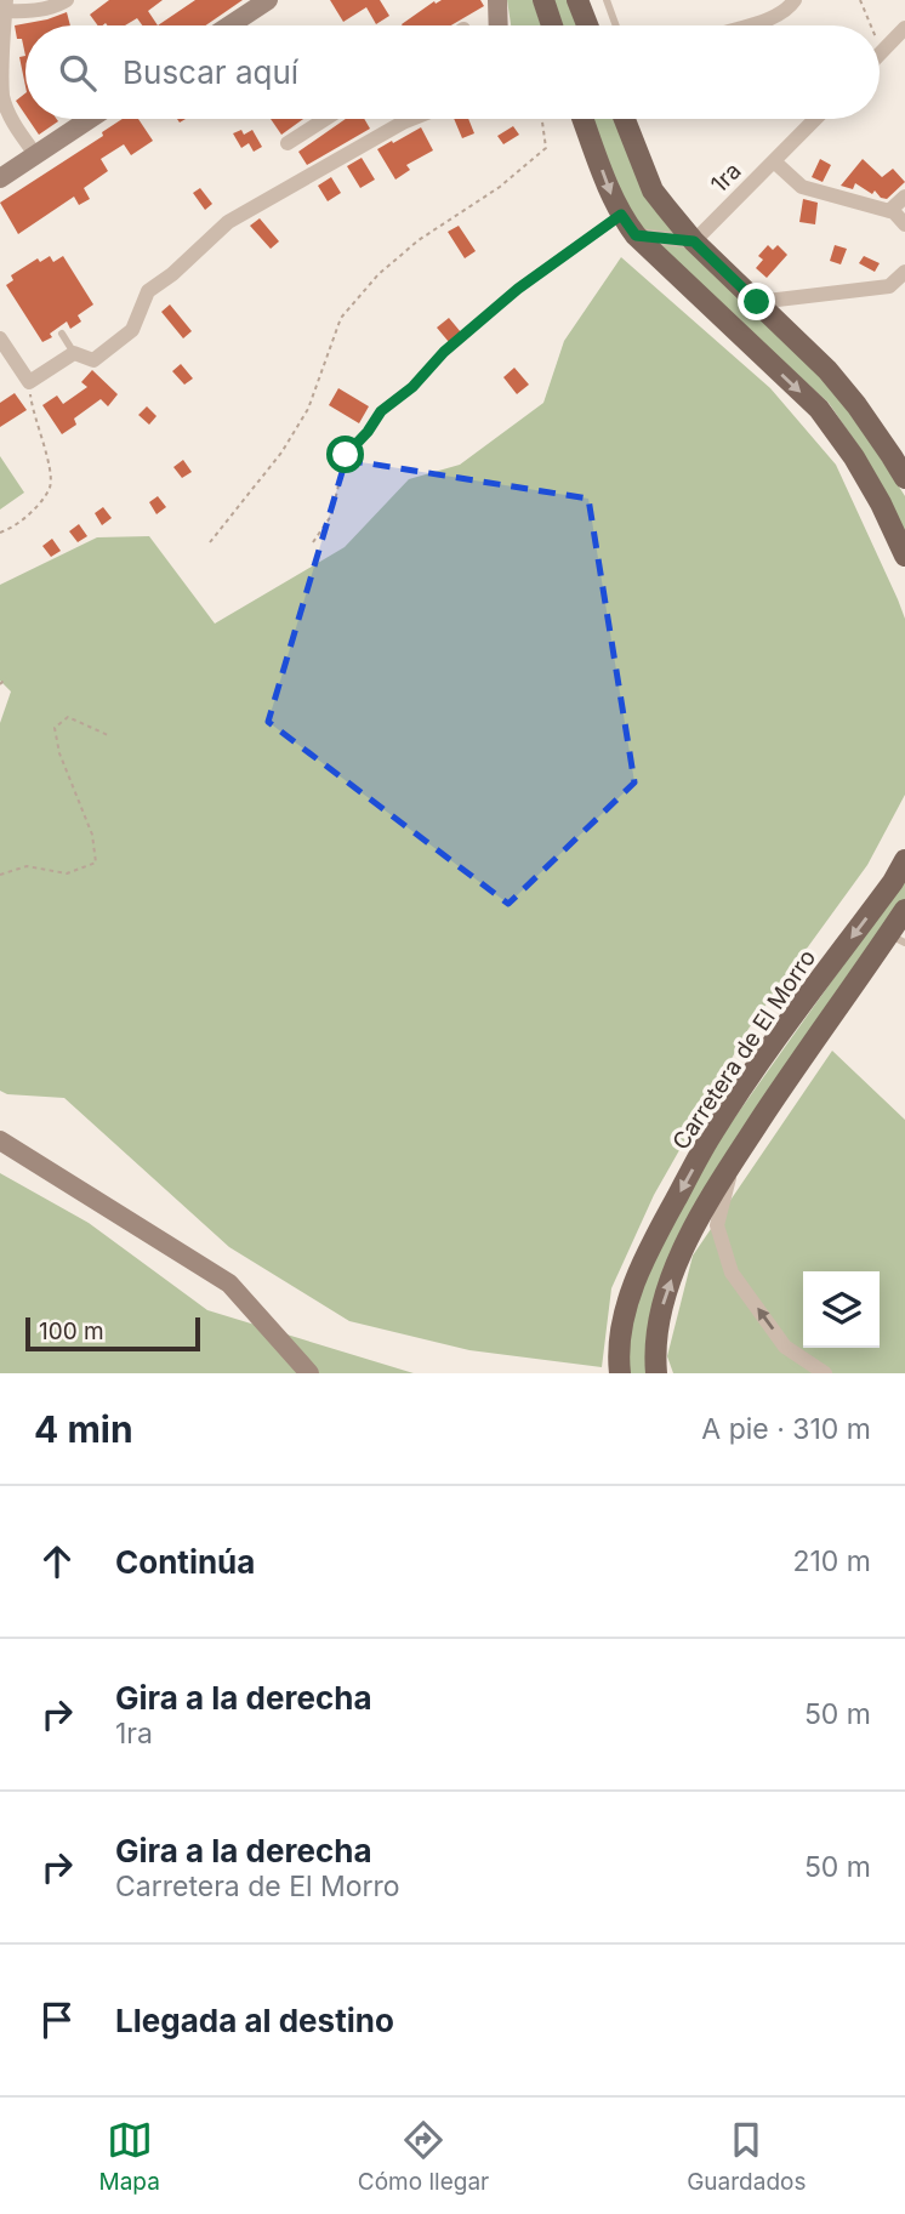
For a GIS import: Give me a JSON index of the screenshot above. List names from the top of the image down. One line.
{"streets":{"main road":["Carretera de El Morro"],"street":["1ra"]},"scale_bar":"100 m","page":{"search":"Buscar aquí","scale":"100 m","heading":["4 min","A pie · 310 m"],"list":[["Continúa","210 m"],["Gira a la derecha","1ra","50 m"],["Gira a la derecha","Carretera de El Morro","50 m"],"Llegada al destino"],"nav":["Mapa","Cómo llegar","Guardados"]}}
